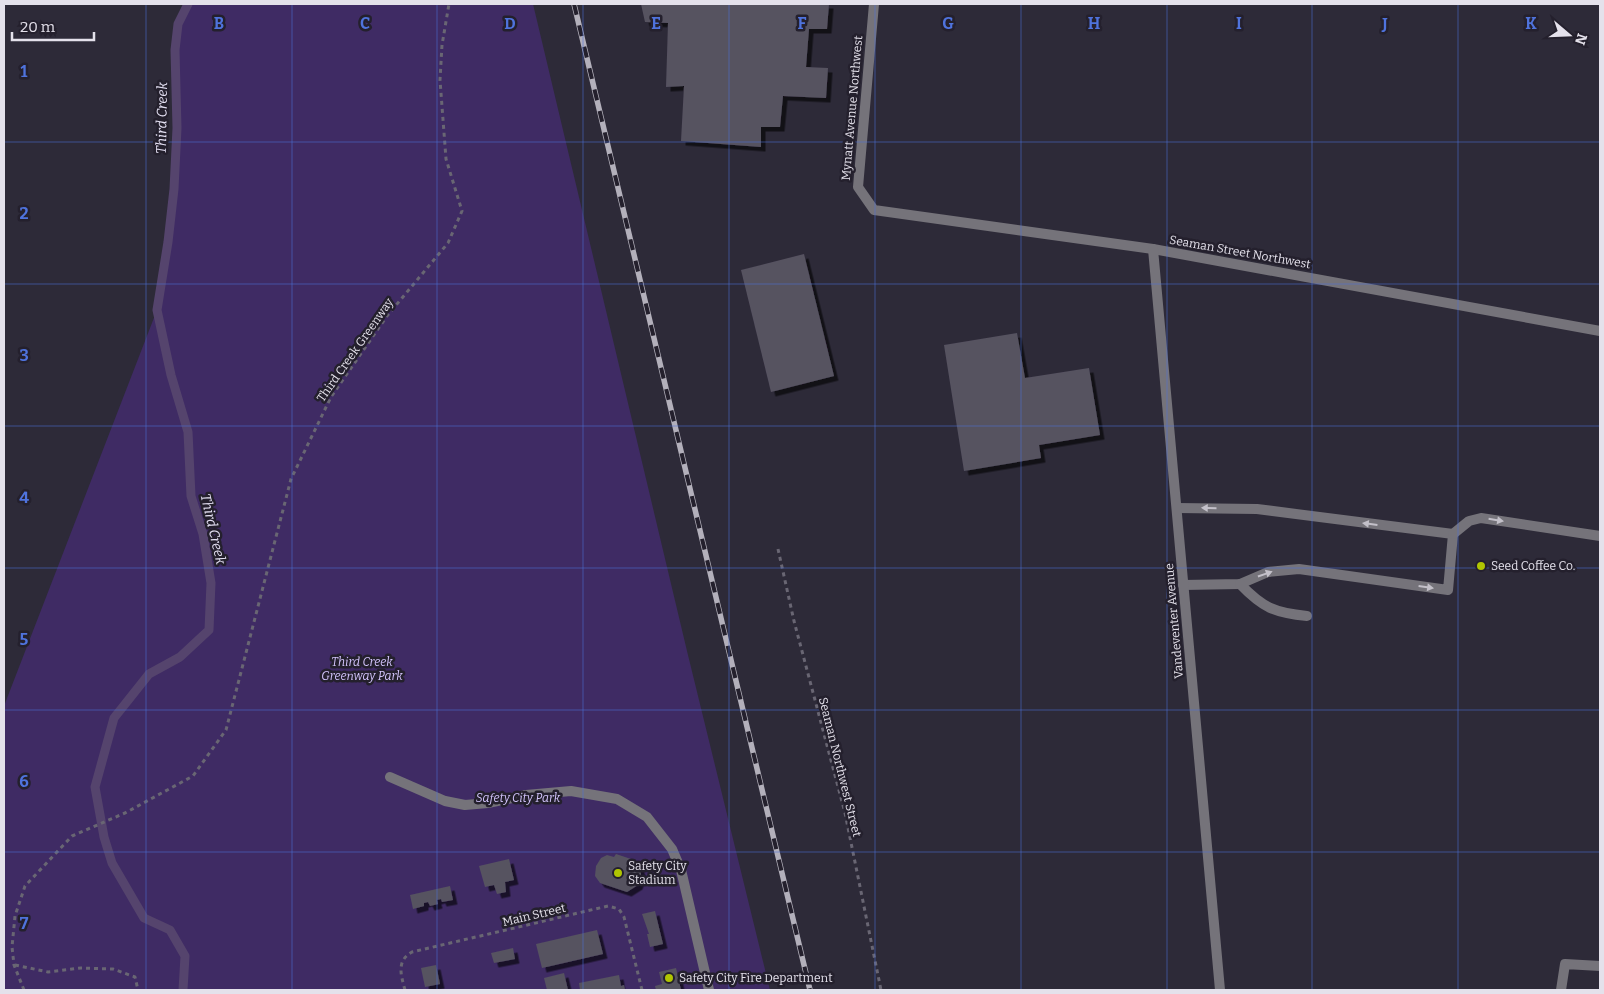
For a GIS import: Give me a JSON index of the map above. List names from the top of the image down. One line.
{"streets":{"street":["Mynatt Avenue Northwest","Seaman Street Northwest","Vandeventer Avenue"],"path":["Third Creek Greenway","Seaman Northwest Street","Main Street"]},"crossings":[["Mynatt Avenue Northwest","Seaman Street Northwest"],["Seaman Street Northwest","Vandeventer Avenue"]],"water":["Third Creek"],"parks":["Third Creek Greenway Park","Safety City Park"],"places":["Seed Coffee Co.","Safety City Stadium","Safety City Fire Department"],"scale_bar":"20 m","north":"right","grid":{"columns":["B","C","D","E","F","G","H","I","J","K"],"rows":["1","2","3","4","5","6","7"]}}
